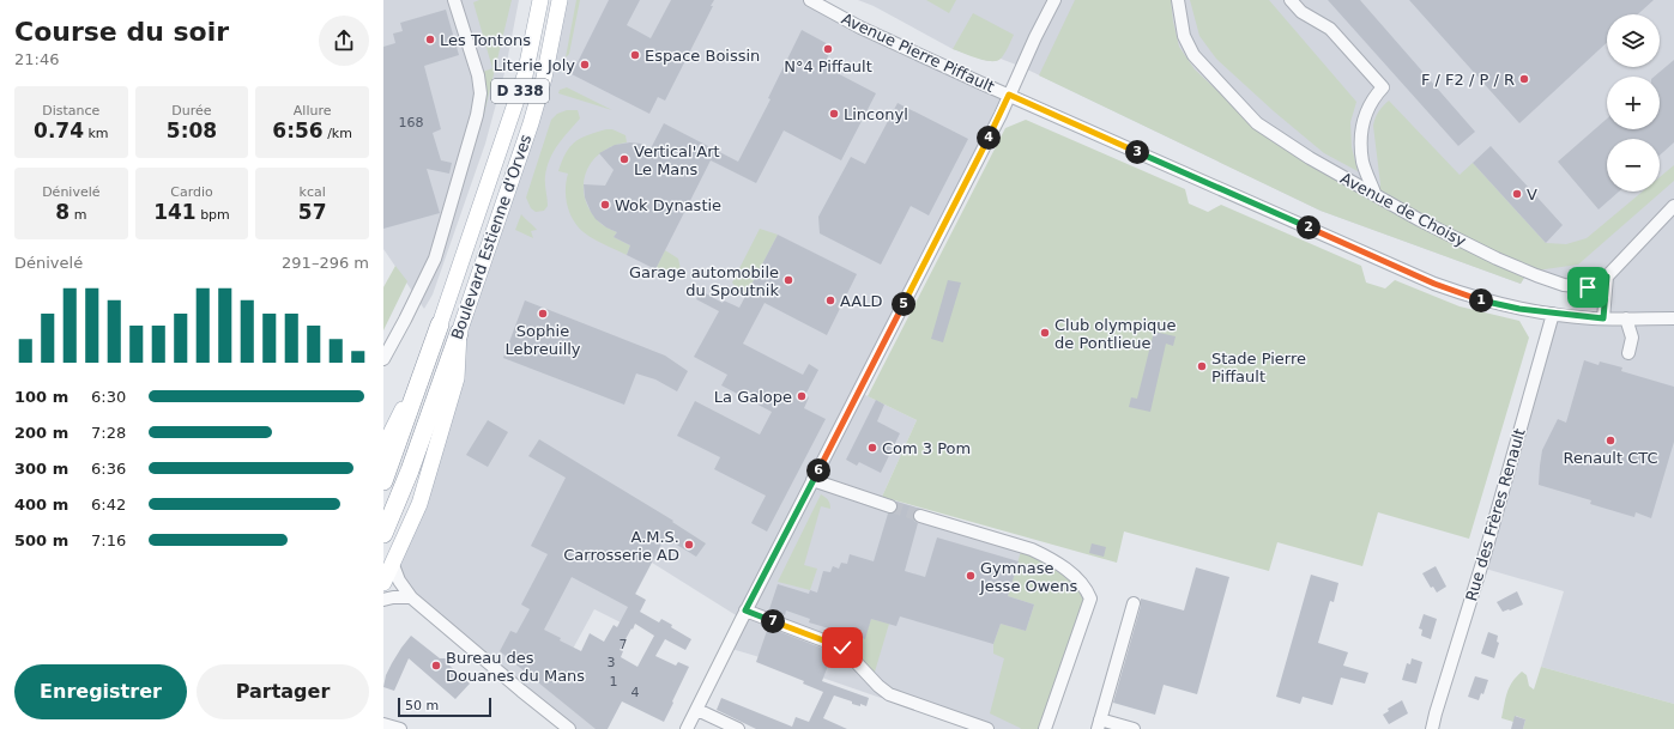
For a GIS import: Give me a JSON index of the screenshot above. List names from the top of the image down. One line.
{"streets":{"highway":["D 338","Boulevard Estienne d'Orves"],"street":["Avenue Pierre Piffault","Avenue de Choisy","Rue des Frères Renault"]},"crossings":[["Avenue Pierre Piffault","Rue des Frères Renault"],["D 338","Boulevard Estienne d'Orves"]],"places":["Les Tontons","N°4 Piffault","Espace Boissin","Literie Joly","F / F2 / P / R","Linconyl","Vertical'Art Le Mans","V","Wok Dynastie","Garage automobile du Spoutnik","AALD","Sophie Lebreuilly","Club olympique de Pontlieue","Stade Pierre Piffault","La Galope","Renault CTC","Com 3 Pom","A.M.S. Carrosserie AD","Gymnase Jesse Owens","Bureau des Douanes du Mans"],"house_numbers":["168","7","3","1","4"],"scale_bar":"50 m","page":{"heading":["Course du soir","21:46"],"map_buttons":["+","−"],"stats":[["Distance","0.74 km"],["Durée","5:08"],["Allure","6:56 /km"],["Dénivelé","8 m"],["Cardio","141 bpm"],["kcal","57"]],"pins":["4","3","2","1","5","6","7"],"chart":["Dénivelé","291–296 m"],"list":[{"name":"100 m","note":"6:30"},{"name":"200 m","note":"7:28"},{"name":"300 m","note":"6:36"},{"name":"400 m","note":"6:42"},{"name":"500 m","note":"7:16"}],"buttons":["Enregistrer","Partager"],"scale":"50 m"}}
